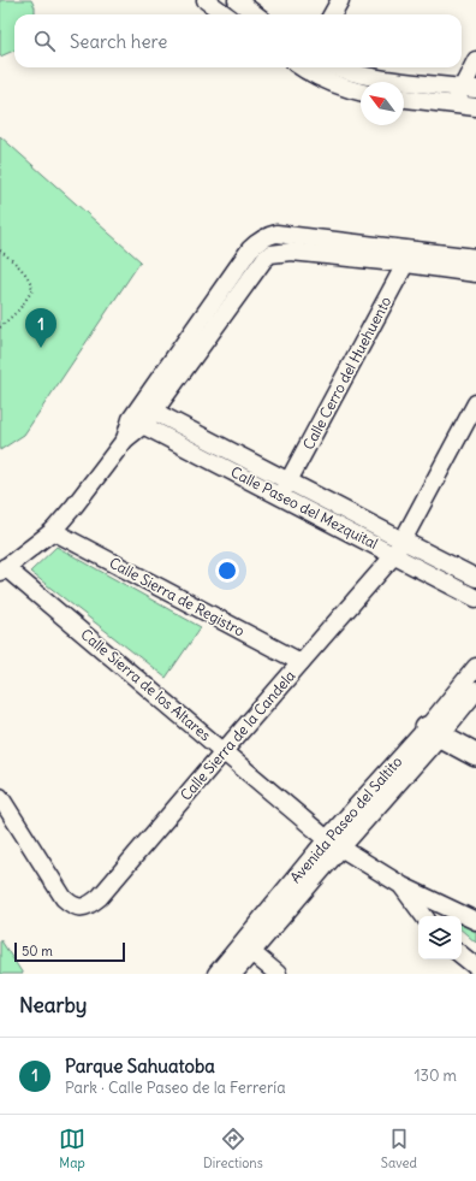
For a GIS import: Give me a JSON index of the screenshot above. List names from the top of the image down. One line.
{"streets":{"street":["Calle Cerro del Huehuento","Calle Paseo del Mezquital","Calle Sierra de Registro","Calle Sierra de los Altares","Calle Sierra de la Candela","Avenida Paseo del Saltito"]},"crossings":[["Calle Cerro del Huehuento","Calle Paseo del Mezquital"],["Calle Paseo del Mezquital","Calle Sierra de la Candela"],["Calle Sierra de Registro","Calle Sierra de la Candela"],["Calle Sierra de los Altares","Calle Sierra de la Candela"],["Calle Sierra de los Altares","Avenida Paseo del Saltito"]],"scale_bar":"50 m","north":"top left","page":{"search":"Search here","pins":"1","scale":"50 m","heading":"Nearby","list":[{"mark":"1","name":"Parque Sahuatoba","note":"Park · Calle Paseo de la Ferrería","value":"130 m"}],"nav":["Map","Directions","Saved"]}}
